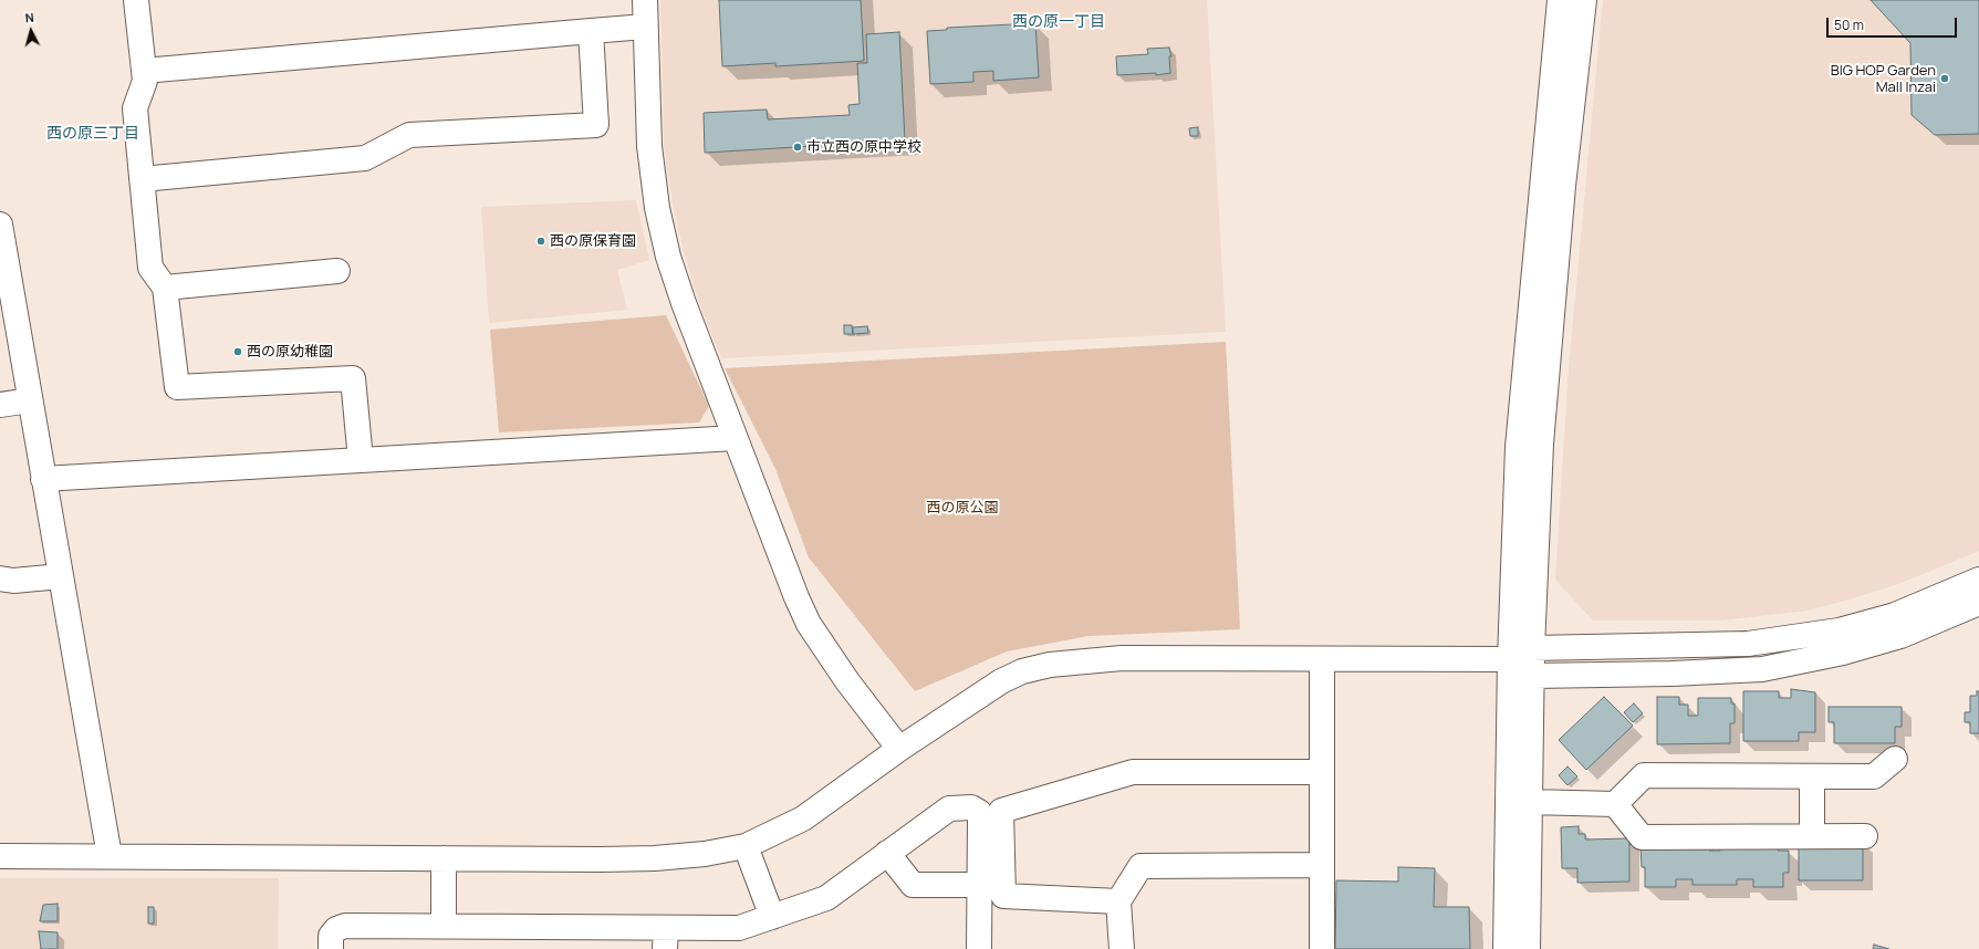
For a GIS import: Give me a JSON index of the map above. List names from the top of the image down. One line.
{"districts":["西の原一丁目","西の原三丁目"],"parks":["西の原公園"],"places":["BIG HOP Garden Mall Inzai","市立西の原中学校","西の原保育園","西の原幼稚園"],"scale_bar":"50 m","north":"top"}
